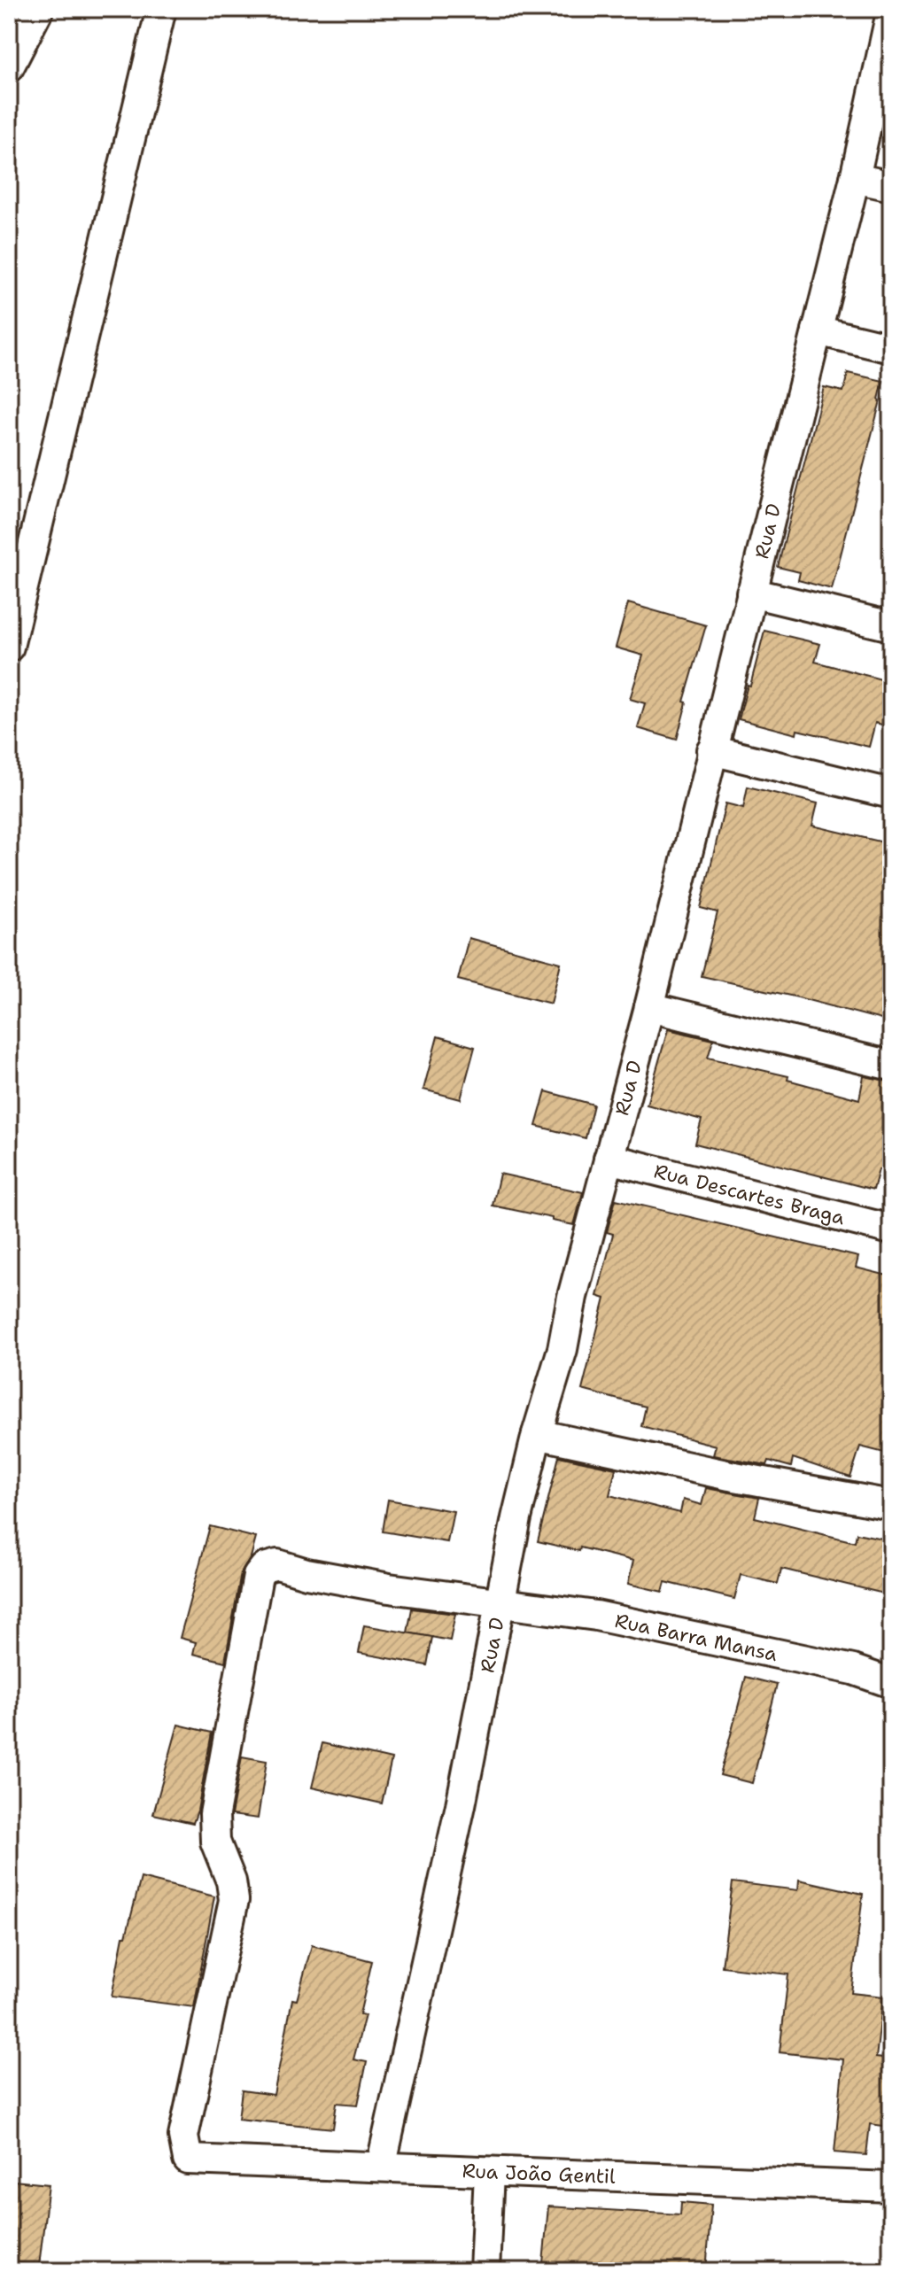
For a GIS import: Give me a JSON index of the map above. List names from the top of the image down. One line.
{"streets":{"street":["Rua D","Rua Descartes Braga","Rua Barra Mansa","Rua João Gentil"]},"crossings":[["Rua D","Rua Descartes Braga"],["Rua D","Rua Barra Mansa"],["Rua D","Rua João Gentil"],["Rua Barra Mansa","Rua João Gentil"]]}
